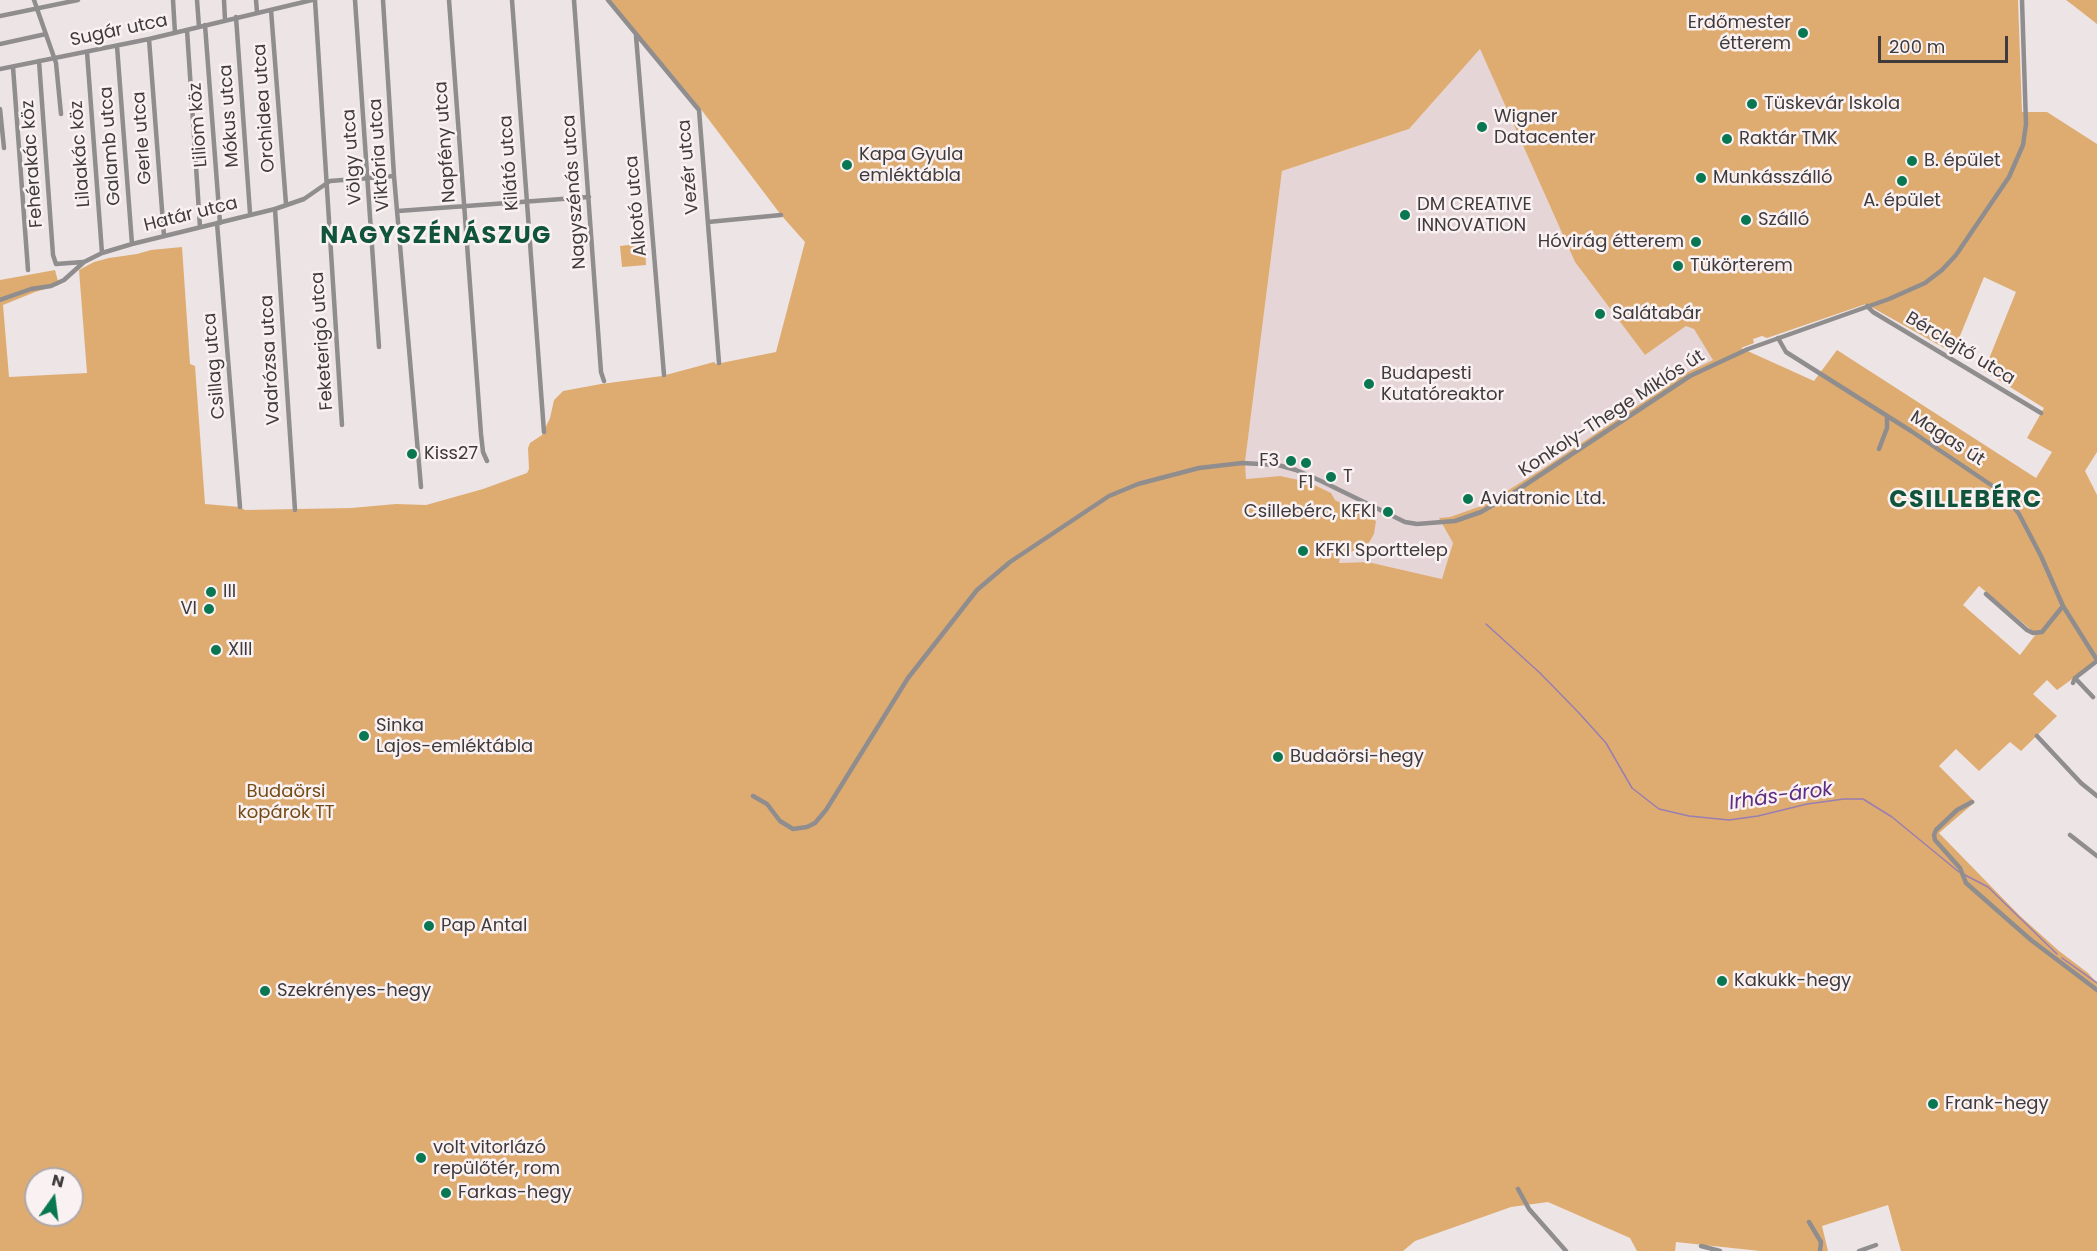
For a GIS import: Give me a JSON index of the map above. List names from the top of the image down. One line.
{"streets":{"street":["Sugár utca","Orchidea utca","Mókus utca","Liliom köz","Gerle utca","Napfény utca","Galamb utca","Lilaakác köz","Viktória utca","Völgy utca","Kilátó utca","Fehérakác köz","Vezér utca","Nagyszénás utca","Alkotó utca","Határ utca","Feketerigó utca","Bérclejtő utca","Vadrózsa utca","Csillag utca","Konkoly-Thege Miklós út","Magas út"]},"crossings":[["Sugár utca","Orchidea utca"],["Sugár utca","Mókus utca"],["Sugár utca","Liliom köz"],["Sugár utca","Gerle utca"],["Sugár utca","Galamb utca"],["Sugár utca","Lilaakác köz"],["Sugár utca","Fehérakác köz"],["Sugár utca","Feketerigó utca"],["Orchidea utca","Határ utca"],["Mókus utca","Határ utca"],["Liliom köz","Határ utca"],["Liliom köz","Csillag utca"],["Gerle utca","Határ utca"],["Galamb utca","Határ utca"],["Lilaakác köz","Határ utca"],["Viktória utca","Határ utca"],["Völgy utca","Határ utca"],["Fehérakác köz","Határ utca"],["Vezér utca","Alkotó utca"],["Határ utca","Feketerigó utca"],["Határ utca","Vadrózsa utca"],["Határ utca","Csillag utca"],["Bérclejtő utca","Konkoly-Thege Miklós út"],["Konkoly-Thege Miklós út","Magas út"]],"districts":["NAGYSZÉNÁSZUG","CSILLEBÉRC"],"water":["Irhás-árok"],"parks":["Budaörsi kopárok TT"],"places":["Erdőmester étterem","Tüskevár Iskola","Wigner Datacenter","Raktár TMK","B. épület","Kapa Gyula emléktábla","Munkásszálló","A. épület","DM CREATIVE INNOVATION","Szálló","Hóvirág étterem","Tükörterem","Salátabár","Budapesti Kutatóreaktor","Kiss27","F3","F1","T","Aviatronic Ltd.","Csillebérc, KFKI","KFKI Sporttelep","III","VI","XIII","Sinka Lajos-emléktábla","Budaörsi-hegy","Pap Antal","Kakukk-hegy","Szekrényes-hegy","Frank-hegy","volt vitorlázó repülőtér, rom","Farkas-hegy"],"scale_bar":"200 m","north":"top"}
